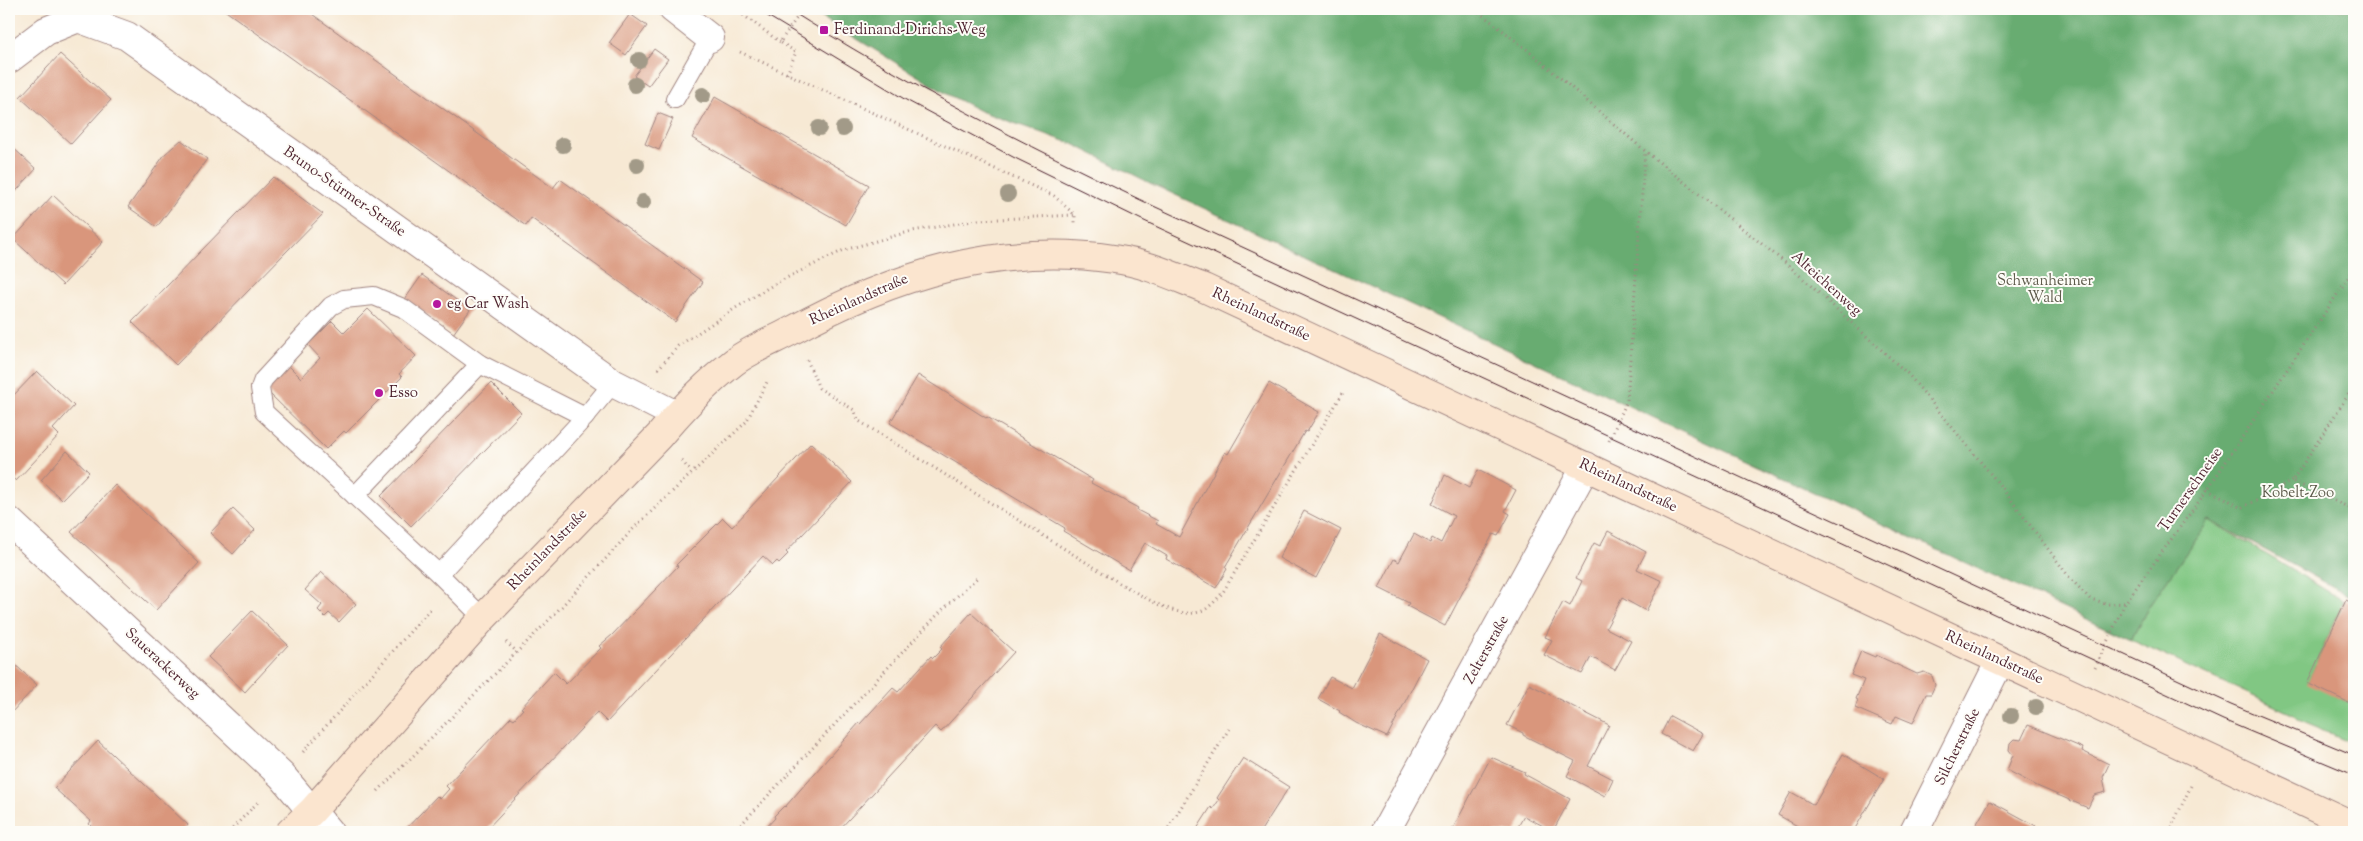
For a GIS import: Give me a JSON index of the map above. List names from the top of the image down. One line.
{"streets":{"street":["Bruno-Stürmer-Straße","Rheinlandstraße","Zelterstraße","Sauerackerweg","Silcherstraße"],"path":["Alteichenweg","Turnerschneise"]},"crossings":[["Bruno-Stürmer-Straße","Rheinlandstraße"],["Alteichenweg","Turnerschneise"],["Rheinlandstraße","Zelterstraße"],["Rheinlandstraße","Sauerackerweg"],["Rheinlandstraße","Silcherstraße"]],"parks":["Schwanheimer Wald","Kobelt-Zoo"],"places":{"transit":["Ferdinand-Dirichs-Weg"],"other":["eg Car Wash","Esso"]}}
